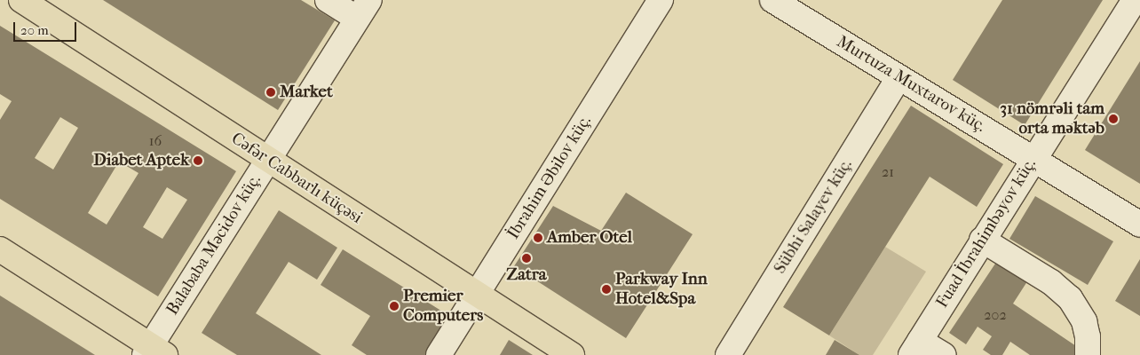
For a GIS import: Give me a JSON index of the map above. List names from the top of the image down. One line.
{"streets":{"main road":["Cəfər Cabbarlı küçəsi"],"street":["Murtuza Muxtarov küç.","İbrahim Əbilov küç.","Sübhi Salayev küç.","Fuad İbrahimbəyov küç.","Balababa Məcidov küç."]},"crossings":[["Murtuza Muxtarov küç.","Sübhi Salayev küç."],["Murtuza Muxtarov küç.","Fuad İbrahimbəyov küç."],["İbrahim Əbilov küç.","Cəfər Cabbarlı küçəsi"],["Cəfər Cabbarlı küçəsi","Balababa Məcidov küç."]],"places":["Market","31 nömrəli tam orta məktəb","Diabet Aptek","Amber Otel","Zatra","Parkway Inn Hotel&Spa","Premier Computers"],"house_numbers":["16","21","202"],"scale_bar":"20 m"}
